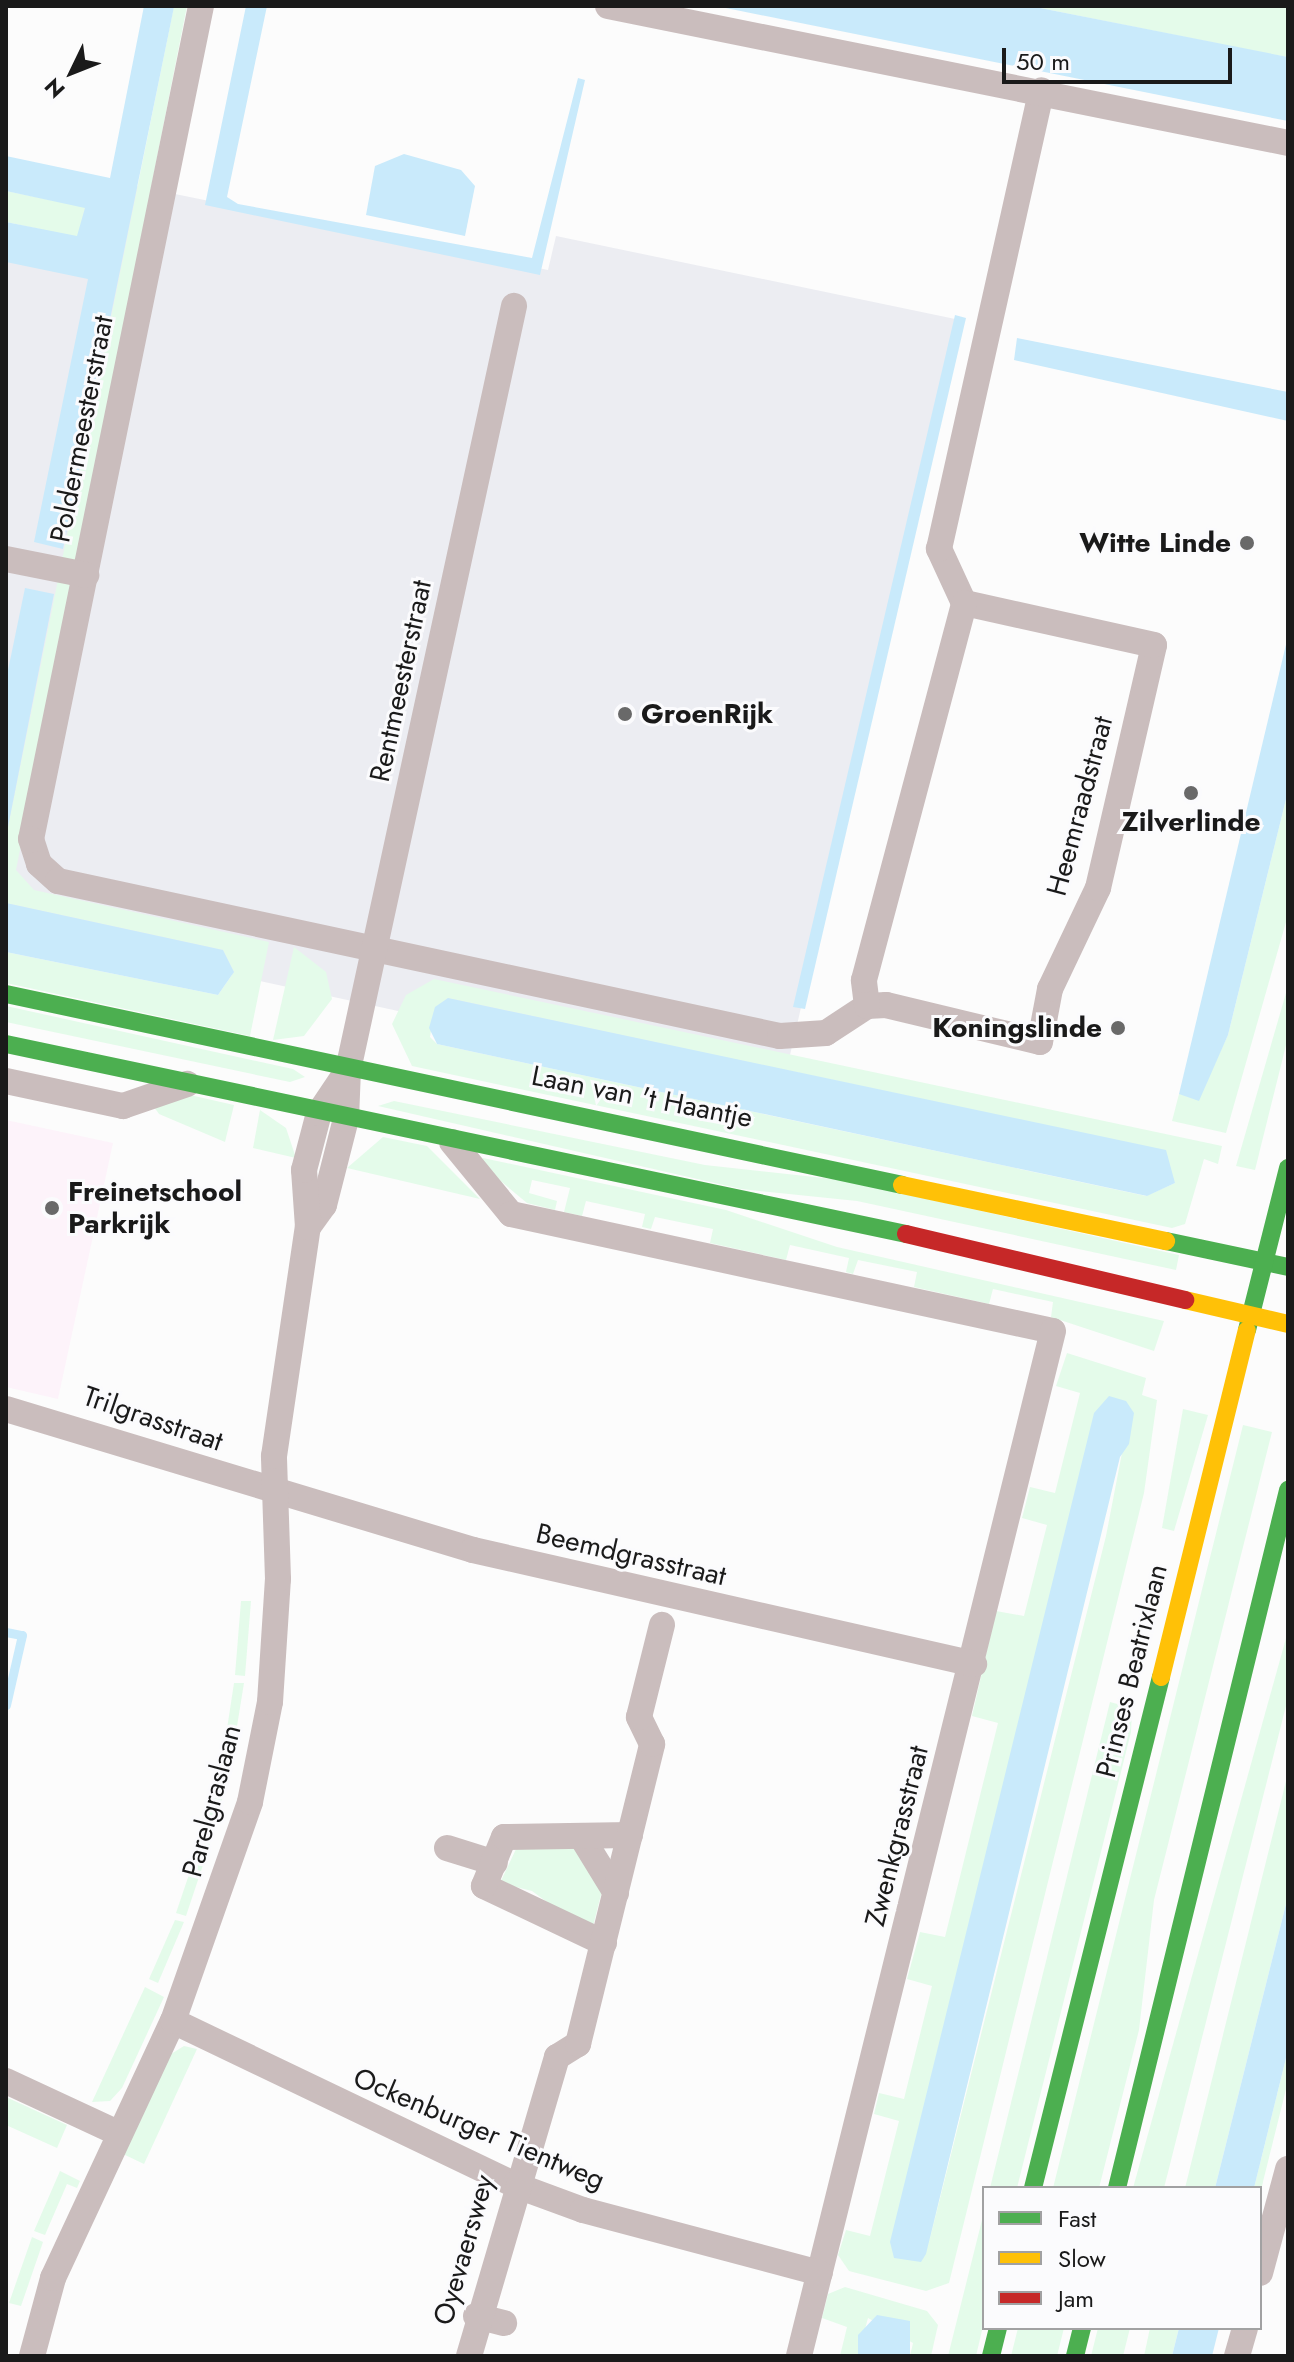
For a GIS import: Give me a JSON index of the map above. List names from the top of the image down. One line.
{"streets":{"street":["Poldermeesterstraat","Rentmeesterstraat","Heemraadstraat","Laan van 't Haantje","Trilgrasstraat","Beemdgrasstraat","Prinses Beatrixlaan","Parelgraslaan","Zwenkgrasstraat","Ockenburger Tientweg","Oyevaerswey"]},"crossings":[["Poldermeesterstraat","Rentmeesterstraat"],["Rentmeesterstraat","Laan van 't Haantje"],["Rentmeesterstraat","Parelgraslaan"],["Laan van 't Haantje","Prinses Beatrixlaan"],["Laan van 't Haantje","Parelgraslaan"],["Trilgrasstraat","Beemdgrasstraat"],["Trilgrasstraat","Parelgraslaan"],["Beemdgrasstraat","Parelgraslaan"],["Beemdgrasstraat","Zwenkgrasstraat"],["Parelgraslaan","Ockenburger Tientweg"],["Zwenkgrasstraat","Ockenburger Tientweg"],["Ockenburger Tientweg","Oyevaerswey"]],"places":["Witte Linde","GroenRijk","Zilverlinde","Koningslinde","Freinetschool Parkrijk"],"legend":["Fast","Slow","Jam"],"scale_bar":"50 m","north":"bottom left"}
